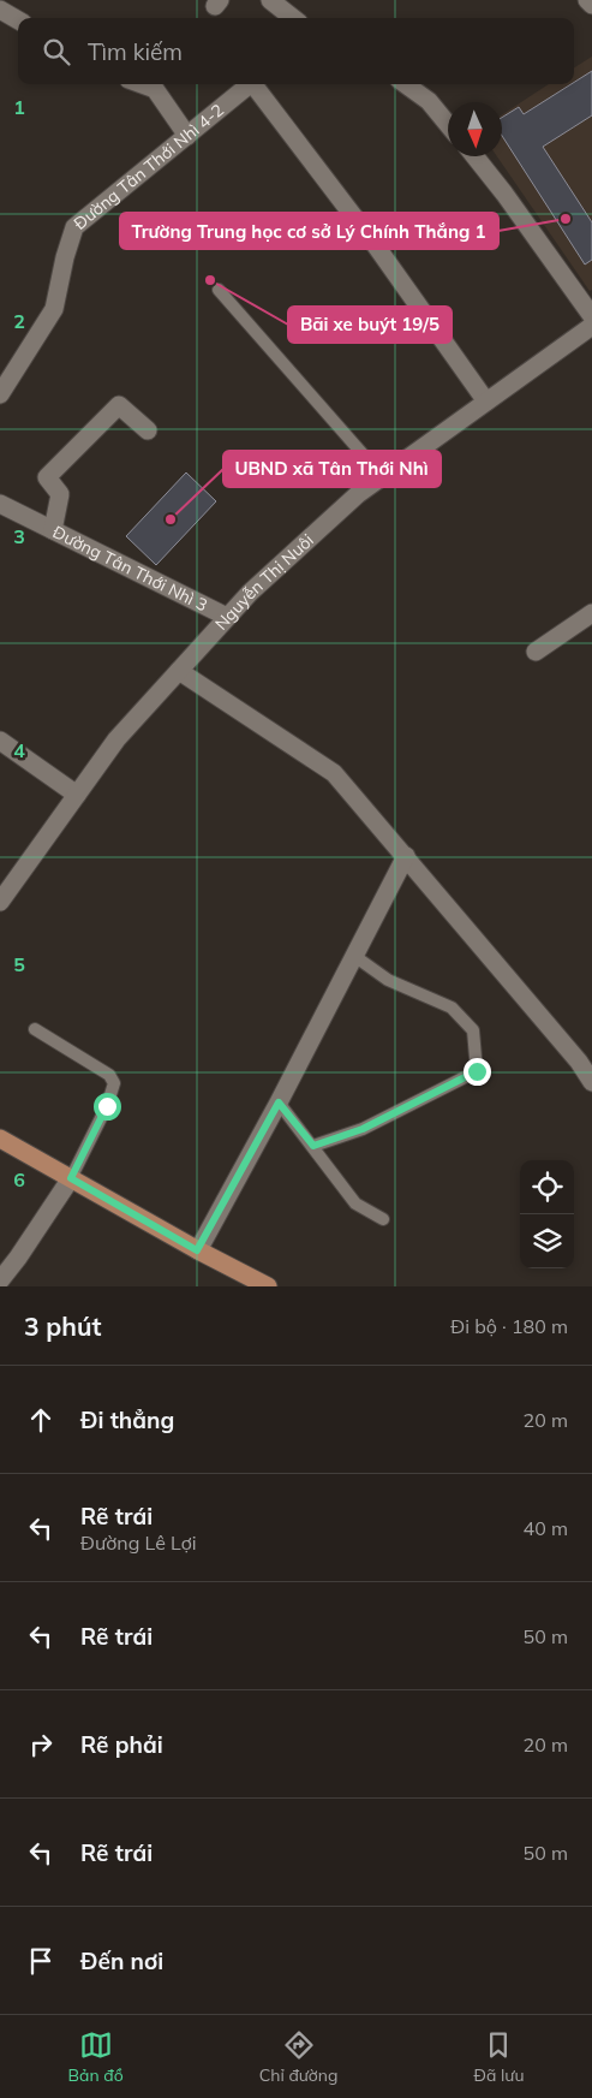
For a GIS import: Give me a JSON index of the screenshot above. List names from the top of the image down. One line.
{"streets":{"street":["Đường Tân Thới Nhì 4-2","Đường Tân Thới Nhì 3","Nguyễn Thị Nuôi"]},"crossings":[["Đường Tân Thới Nhì 3","Nguyễn Thị Nuôi"]],"places":["Trường Trung học cơ sở Lý Chính Thắng 1","Bãi xe buýt 19/5","UBND xã Tân Thới Nhì"],"north":"bottom","page":{"search":"Tìm kiếm","heading":["3 phút","Đi bộ · 180 m"],"list":[["Đi thẳng","20 m"],["Rẽ trái","Đường Lê Lợi","40 m"],["Rẽ trái","50 m"],["Rẽ phải","20 m"],["Rẽ trái","50 m"],"Đến nơi"],"nav":["Bản đồ","Chỉ đường","Đã lưu"]},"grid":{"rows":["1","2","3","4","5","6"]}}
